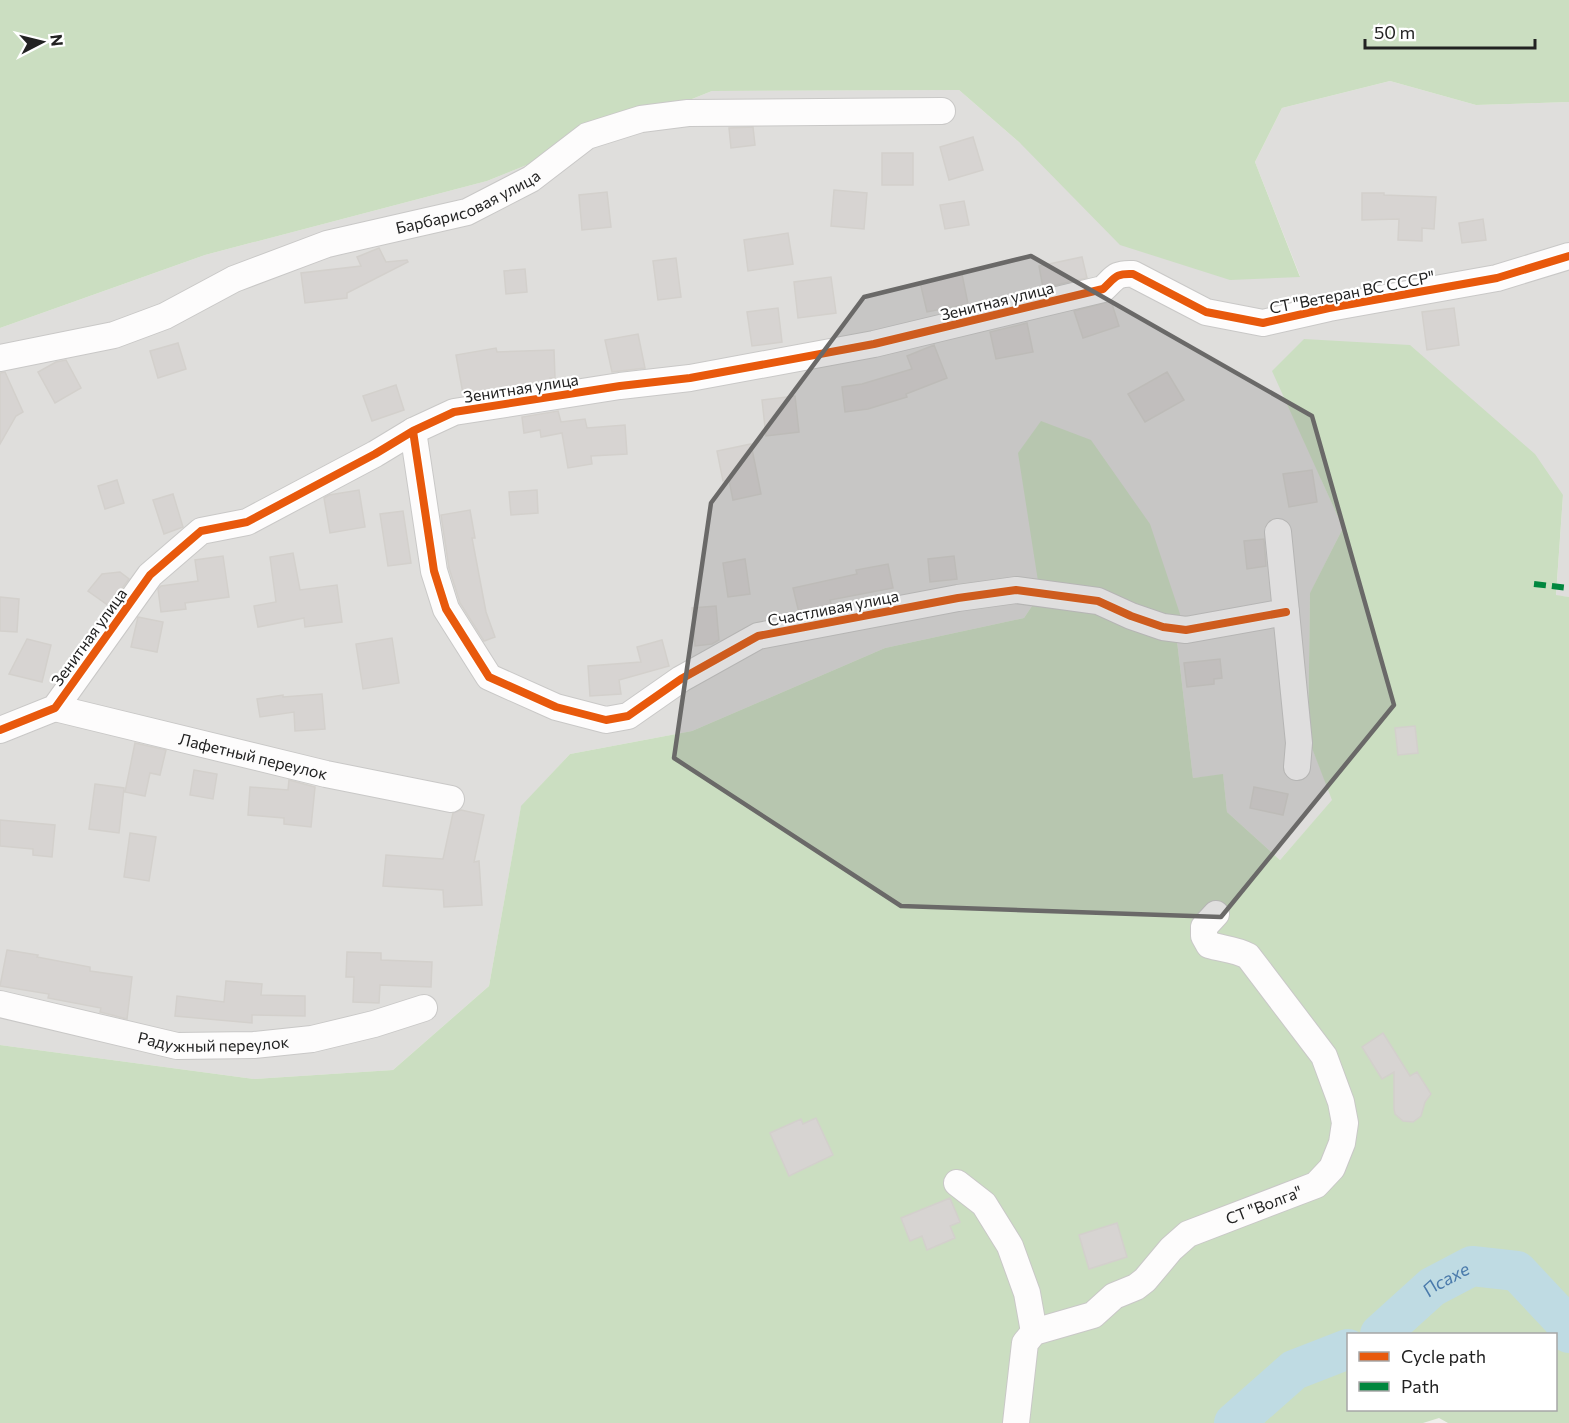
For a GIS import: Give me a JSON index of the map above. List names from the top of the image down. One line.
{"streets":{"street":["Барбарисовая улица","СТ \"Ветеран ВС СССР\"","Зенитная улица","Счастливая улица","Лафетный переулок","Радужный переулок","СТ \"Волга\""]},"crossings":[["СТ \"Ветеран ВС СССР\"","Зенитная улица"],["Зенитная улица","Счастливая улица"],["Зенитная улица","Лафетный переулок"]],"water":["Псахе"],"legend":["Cycle path","Path"],"scale_bar":"50 m","north":"right"}
